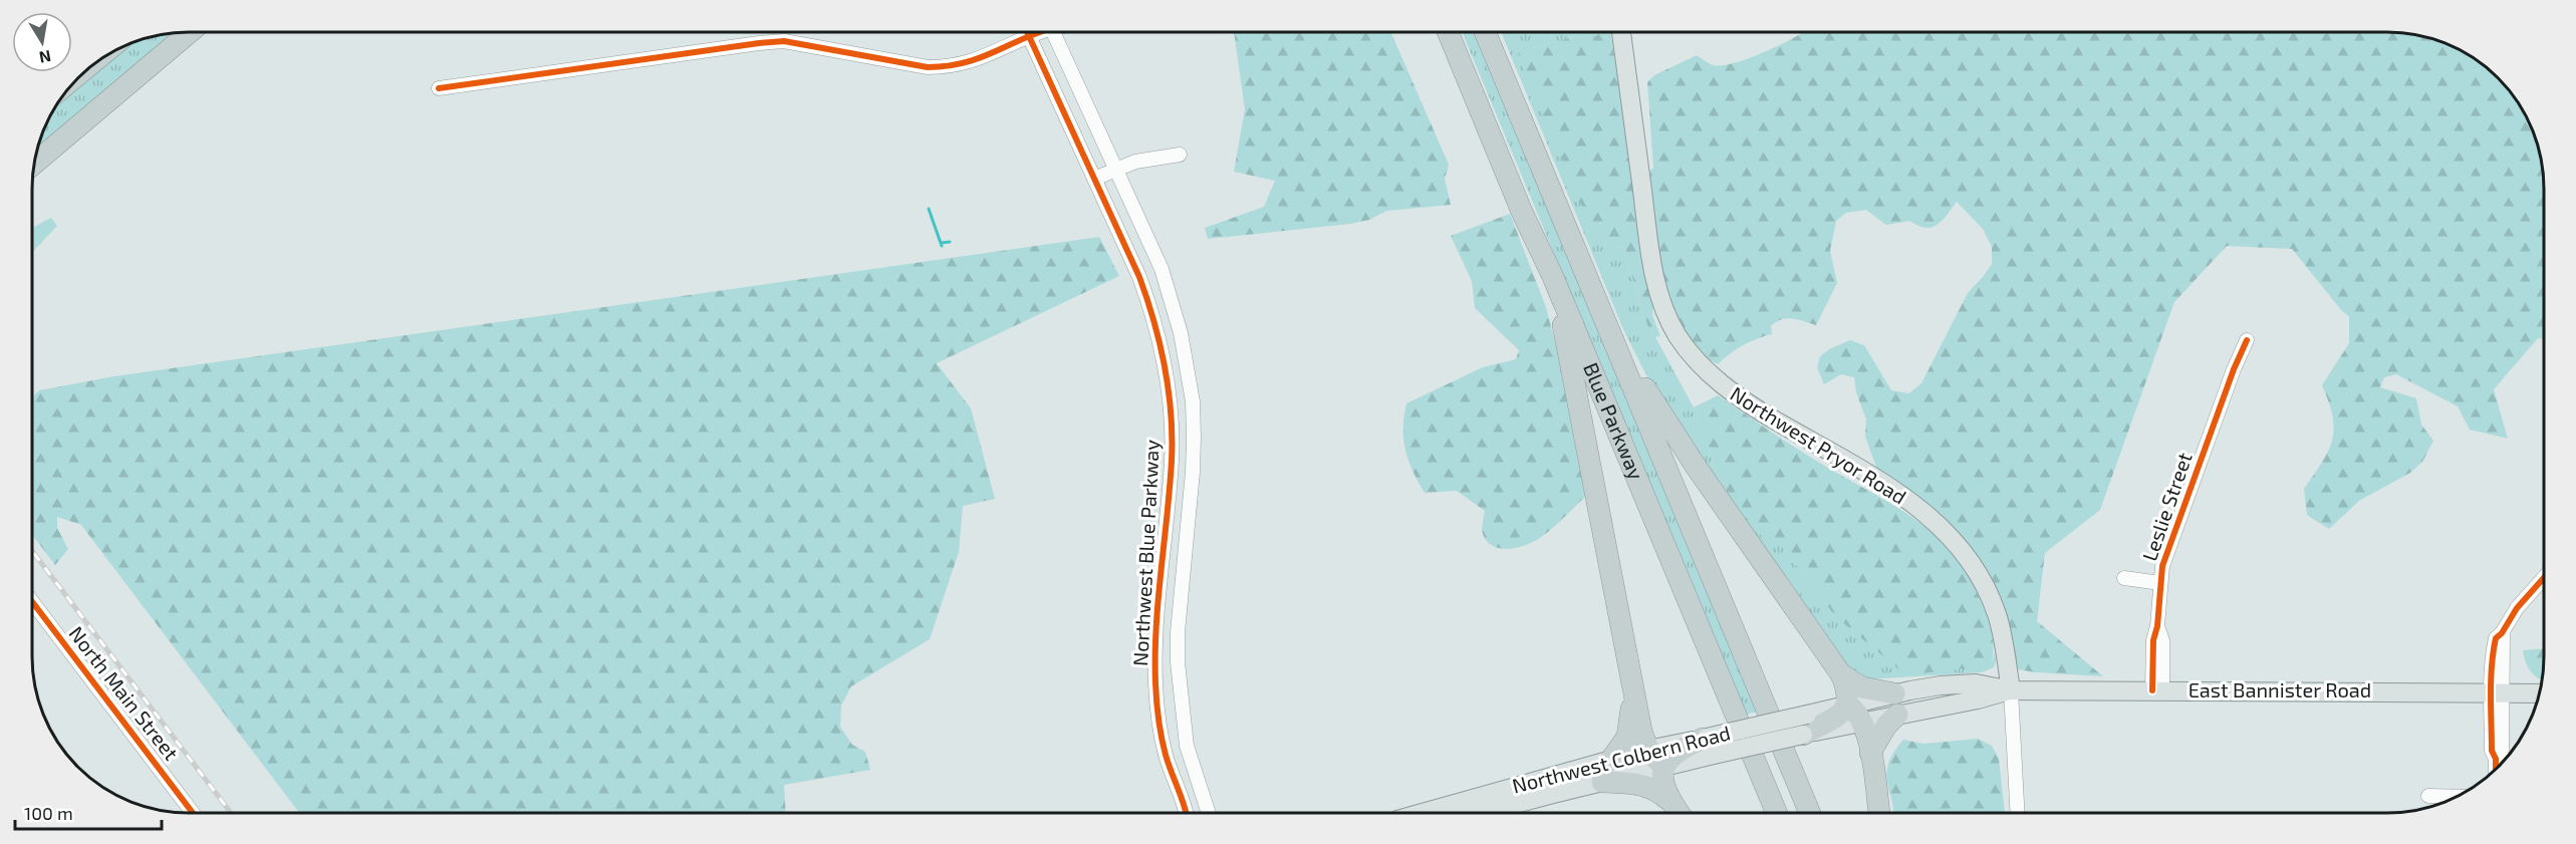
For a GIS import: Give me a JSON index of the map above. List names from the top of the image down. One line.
{"streets":{"highway":["Blue Parkway"],"main road":["Northwest Pryor Road","East Bannister Road","Northwest Colbern Road"],"street":["Leslie Street","Northwest Blue Parkway","North Main Street"]},"crossings":[["Northwest Pryor Road","East Bannister Road"],["Leslie Street","East Bannister Road"],["East Bannister Road","Northwest Colbern Road"]],"scale_bar":"100 m","north":"bottom"}
